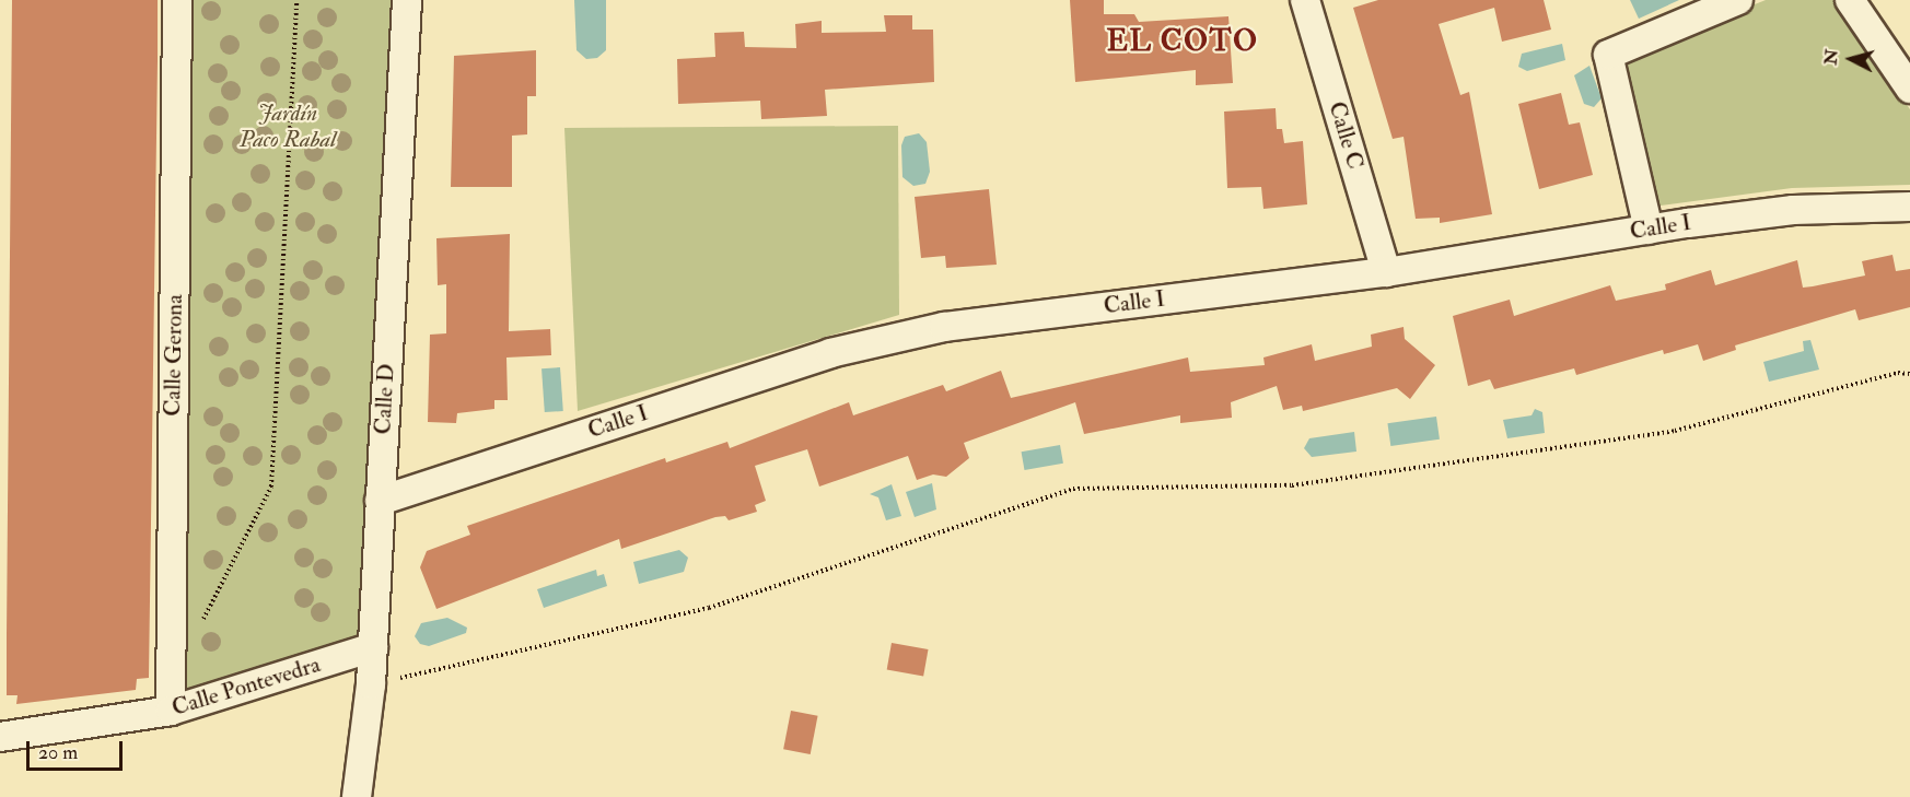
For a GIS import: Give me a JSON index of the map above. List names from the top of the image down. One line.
{"streets":{"street":["Calle C","Calle I","Calle Gerona","Calle D","Calle Pontevedra"]},"crossings":[["Calle C","Calle I"],["Calle I","Calle D"],["Calle Gerona","Calle Pontevedra"],["Calle D","Calle Pontevedra"]],"districts":["EL COTO"],"parks":["Jardín Paco Rabal"],"scale_bar":"20 m","north":"left"}
